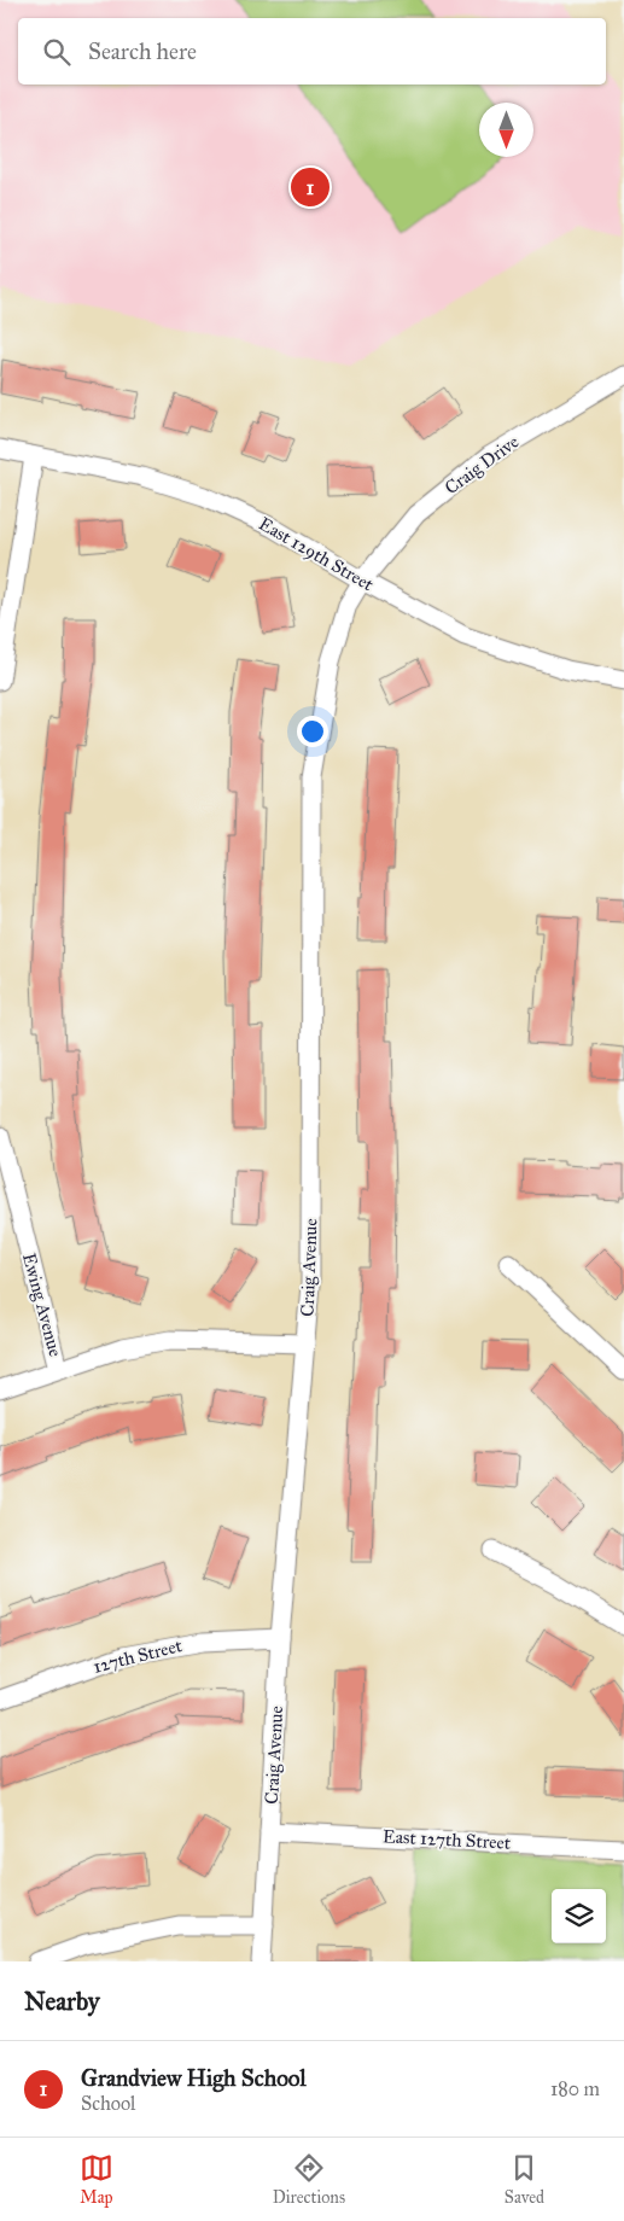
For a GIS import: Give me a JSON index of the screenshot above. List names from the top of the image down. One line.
{"streets":{"street":["Craig Drive","East 129th Street","Craig Avenue","Ewing Avenue","127th Street","East 127th Street"]},"crossings":[["Craig Drive","East 129th Street"],["Craig Drive","Craig Avenue"],["East 129th Street","Craig Avenue"],["Craig Avenue","127th Street"],["Craig Avenue","East 127th Street"]],"north":"bottom","page":{"search":"Search here","pins":"1","heading":"Nearby","list":[{"mark":"1","name":"Grandview High School","note":"School","value":"180 m"}],"nav":["Map","Directions","Saved"]}}
